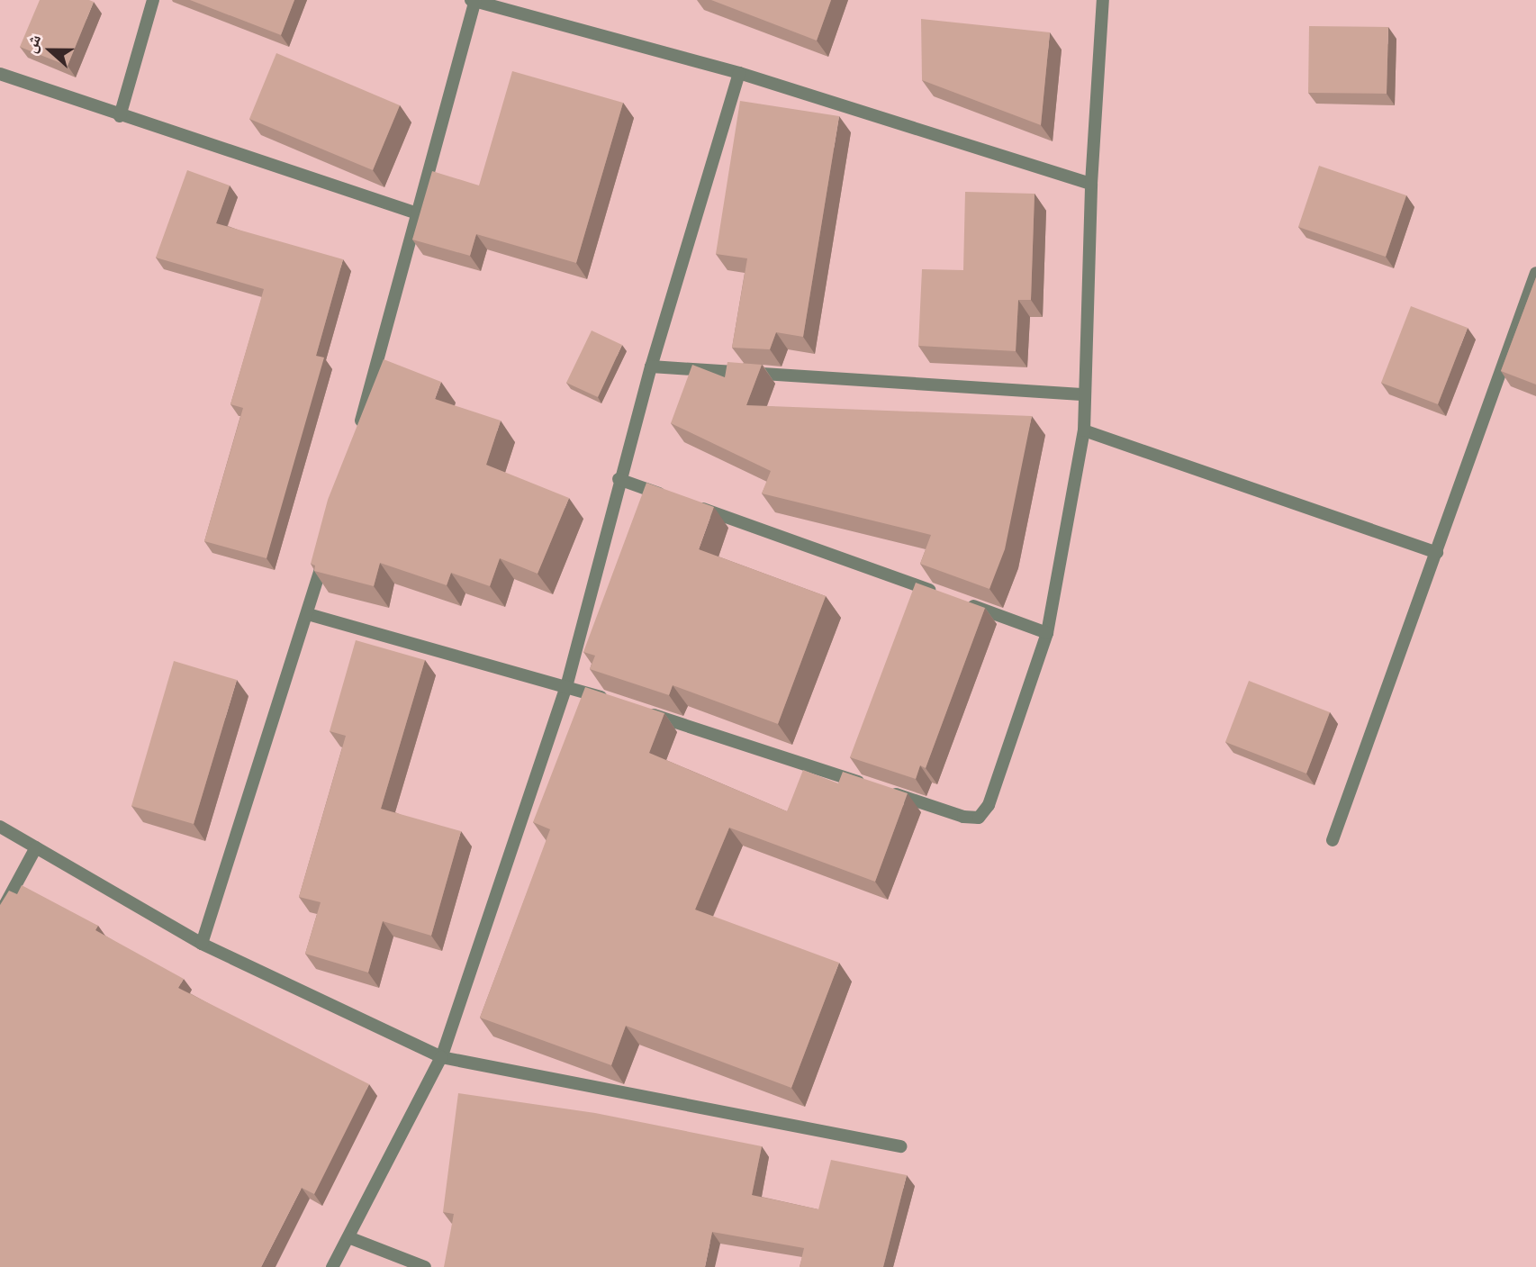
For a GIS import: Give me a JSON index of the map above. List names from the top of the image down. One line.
{"north":"left"}
